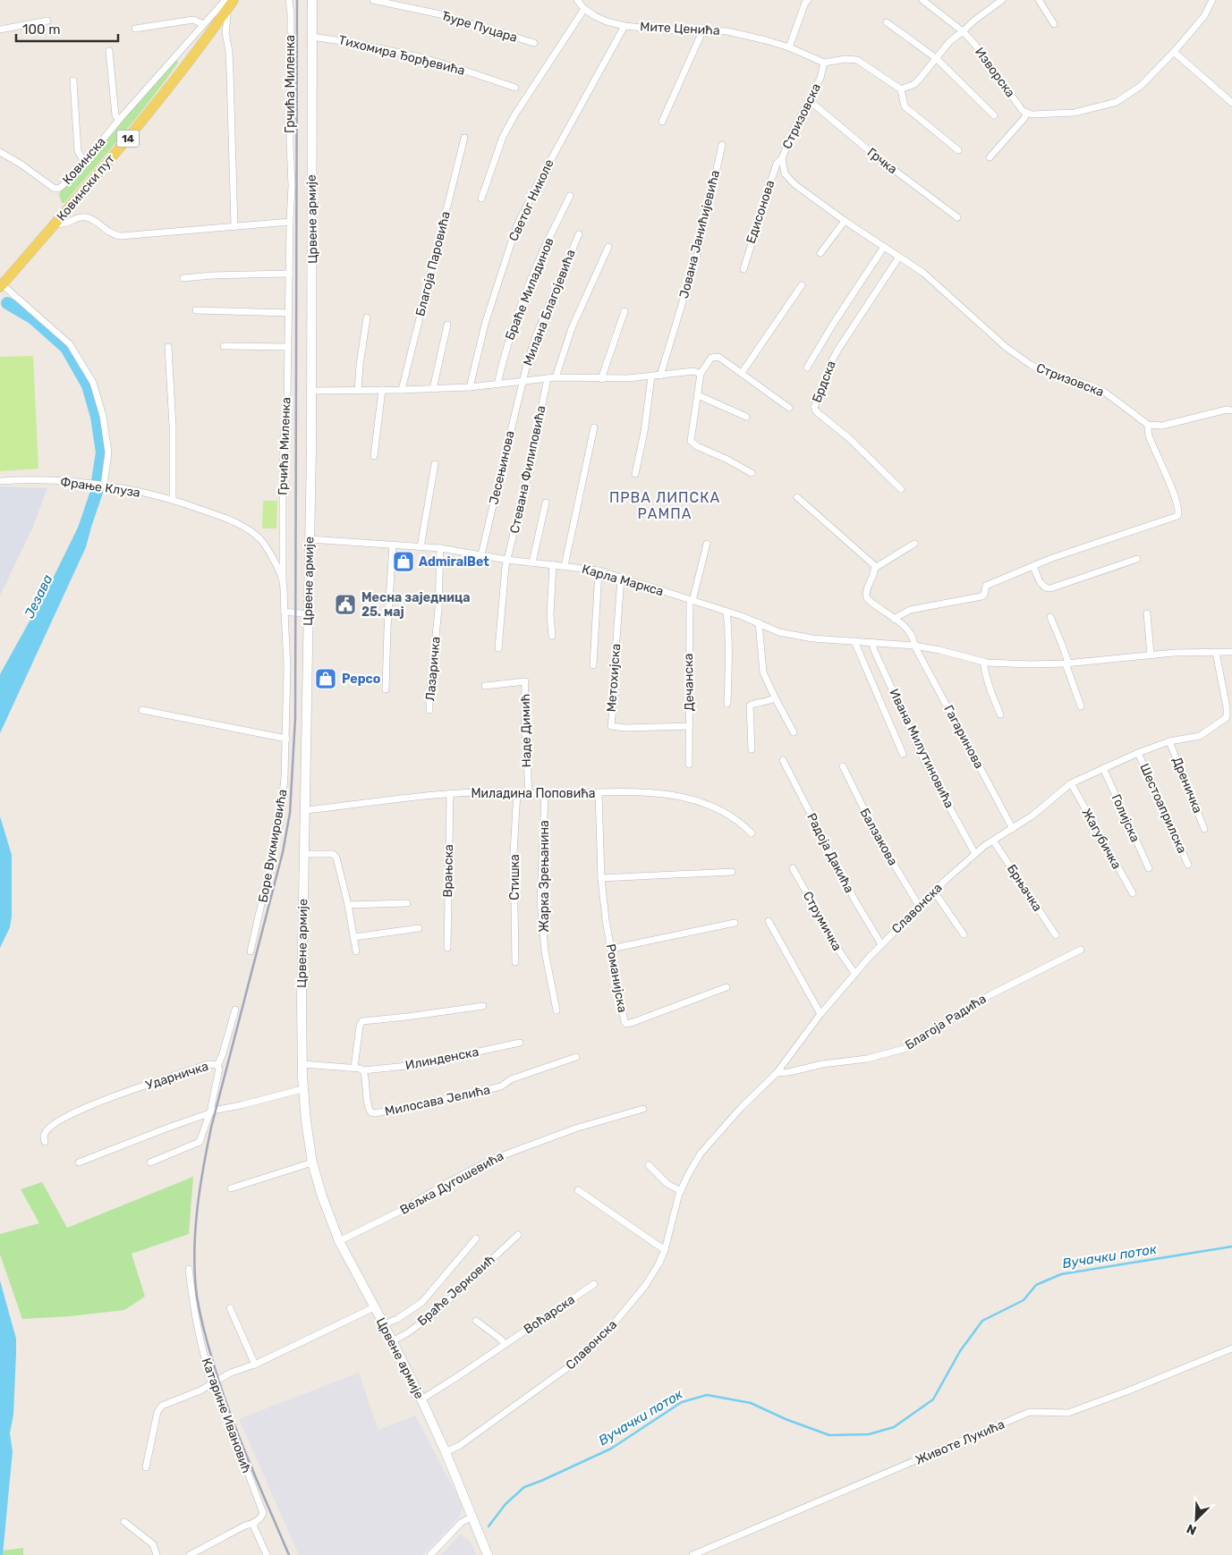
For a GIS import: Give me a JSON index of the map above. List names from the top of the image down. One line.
{"streets":{"main road":["14","Ковински пут","Црвене армије"],"street":["Ђуре Пуцара","Мите Ценића","Тихомира Ђорђевића","Изворска","Грчића Миленка","Стризовска","Ковинска","Грчка","Светог Николе","Едисонова","Јована Јанићијевића","Благоја Паровића","Браће Миладинов","Милана Благојевића","Брдска","Јесењинова","Стевана Филиповића","Фрање Клуза","Карла Маркса","Лазаричка","Метохијска","Дечанска","Наде Димић","Гагаринова","Ивана Милутиновића","Дреничка","Миладина Поповића","Шестоаприлска","Голијска","Балзакова","Жагубичка","Боре Вукмировића","Радоја Дакића","Врањска","Жарка Зрењанина","Стишка","Брњачка","Славонска","Струмичка","Романијска","Благоја Радића","Илинденска","Ударничка","Милосава Јелића","Вељка Дугошевића","Браће Јерковић","Воћарска","Катарине Ивановић","Животе Лукића"]},"crossings":[["Мите Ценића","Стризовска"],["Мите Ценића","Светог Николе"],["Тихомира Ђорђевића","Црвене армије"],["Грчића Миленка","Фрање Клуза"],["Стризовска","Грчка"],["Стризовска","Едисонова"],["Стризовска","Брдска"],["Црвене армије","Карла Маркса"],["Црвене армије","Миладина Поповића"],["Црвене армије","Славонска"],["Црвене армије","Вељка Дугошевића"],["Црвене армије","Браће Јерковић"],["Црвене армије","Воћарска"],["Милана Благојевића","Јесењинова"],["Јесењинова","Карла Маркса"],["Стевана Филиповића","Карла Маркса"],["Фрање Клуза","Боре Вукмировића"],["Карла Маркса","Лазаричка"],["Карла Маркса","Метохијска"],["Карла Маркса","Дечанска"],["Карла Маркса","Гагаринова"],["Карла Маркса","Ивана Милутиновића"],["Карла Маркса","Славонска"],["Метохијска","Дечанска"],["Наде Димић","Миладина Поповића"],["Гагаринова","Славонска"],["Ивана Милутиновића","Славонска"],["Дреничка","Славонска"],["Миладина Поповића","Врањска"],["Миладина Поповића","Жарка Зрењанина"],["Миладина Поповића","Стишка"],["Миладина Поповића","Романијска"],["Шестоаприлска","Славонска"],["Голијска","Славонска"],["Балзакова","Славонска"],["Жагубичка","Славонска"],["Радоја Дакића","Славонска"],["Брњачка","Славонска"],["Славонска","Струмичка"],["Славонска","Благоја Радића"],["Илинденска","Милосава Јелића"]],"districts":["ПРВА ЛИПСКА РАМПА"],"water":["Језава","Вучачки поток"],"places":{"shop":["AdmiralBet","Pepco"],"public building":["Месна заједница 25. мај"]},"scale_bar":"100 m","north":"bottom left"}
